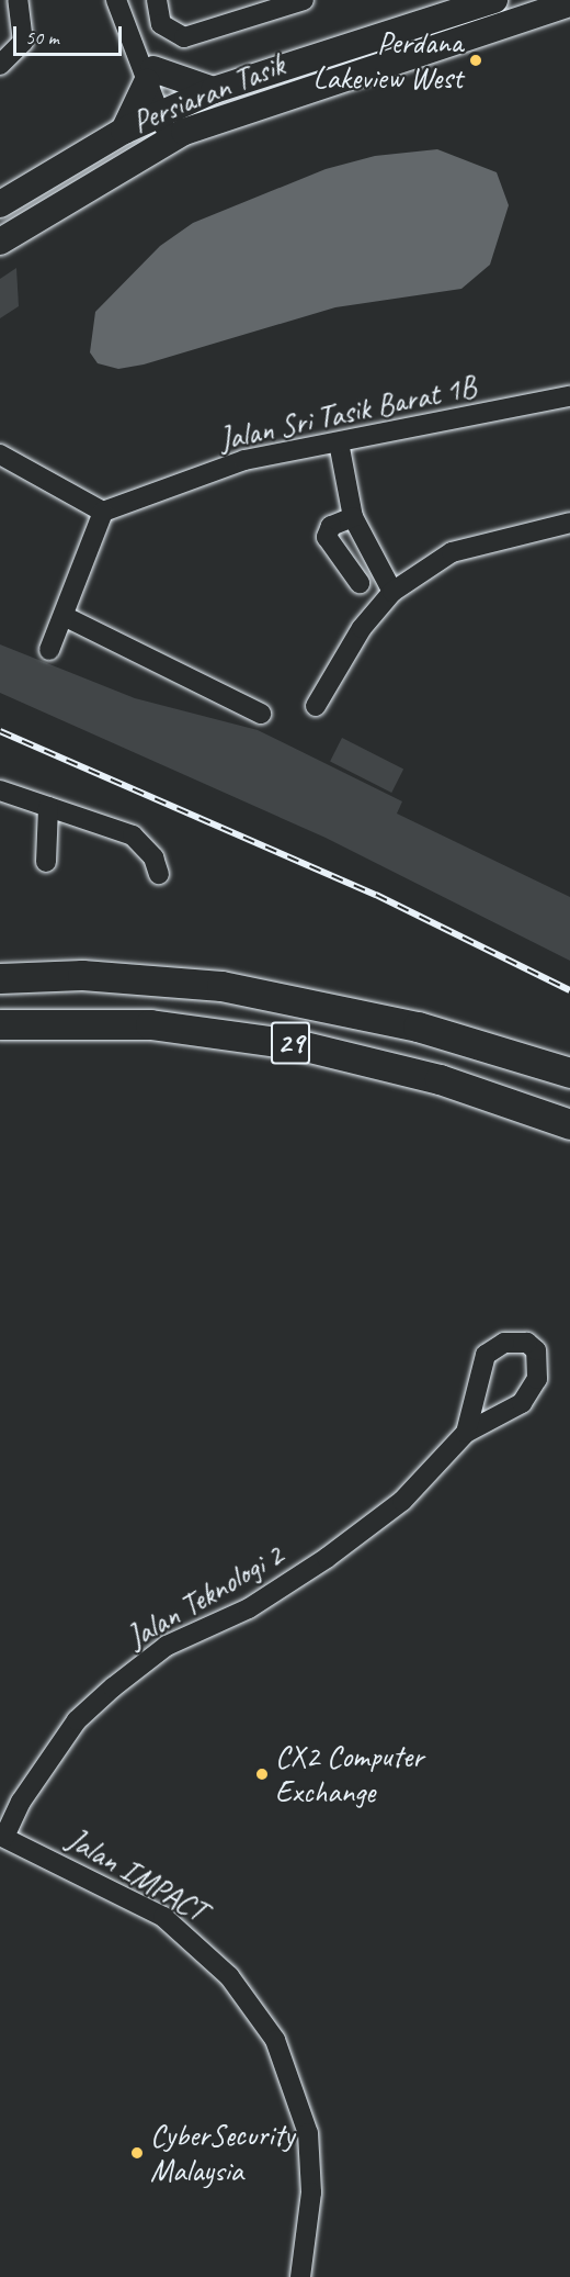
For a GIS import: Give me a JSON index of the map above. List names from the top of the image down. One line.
{"streets":{"highway":["29"],"main road":["Persiaran Tasik"],"street":["Jalan Sri Tasik Barat 1B","Jalan Teknologi 2","Jalan IMPACT"]},"crossings":[["Jalan Teknologi 2","Jalan IMPACT"]],"places":["Perdana Lakeview West","CX2 Computer Exchange","CyberSecurity Malaysia"],"scale_bar":"50 m"}
